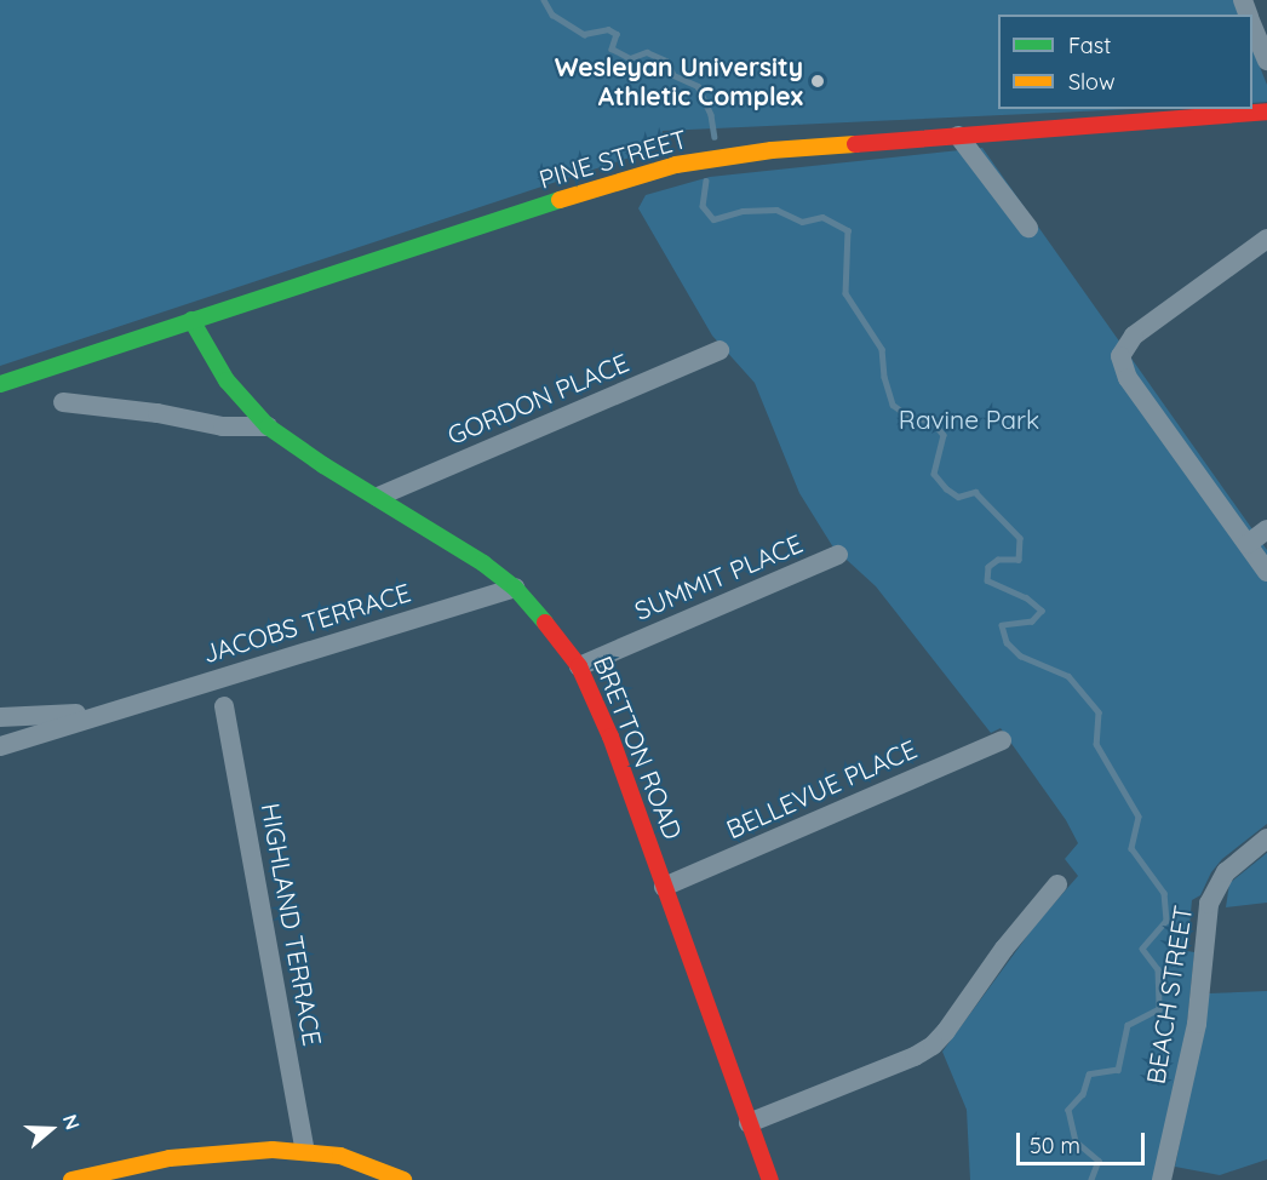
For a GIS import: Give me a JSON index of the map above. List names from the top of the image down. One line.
{"streets":{"street":["PINE STREET","GORDON PLACE","SUMMIT PLACE","JACOBS TERRACE","BRETTON ROAD","BELLEVUE PLACE","HIGHLAND TERRACE","BEACH STREET"]},"crossings":[["PINE STREET","BRETTON ROAD"],["GORDON PLACE","BRETTON ROAD"],["SUMMIT PLACE","BRETTON ROAD"],["JACOBS TERRACE","BRETTON ROAD"],["BRETTON ROAD","BELLEVUE PLACE"]],"parks":["Ravine Park"],"places":["Wesleyan University Athletic Complex"],"legend":["Fast","Slow"],"scale_bar":"50 m","north":"right"}
